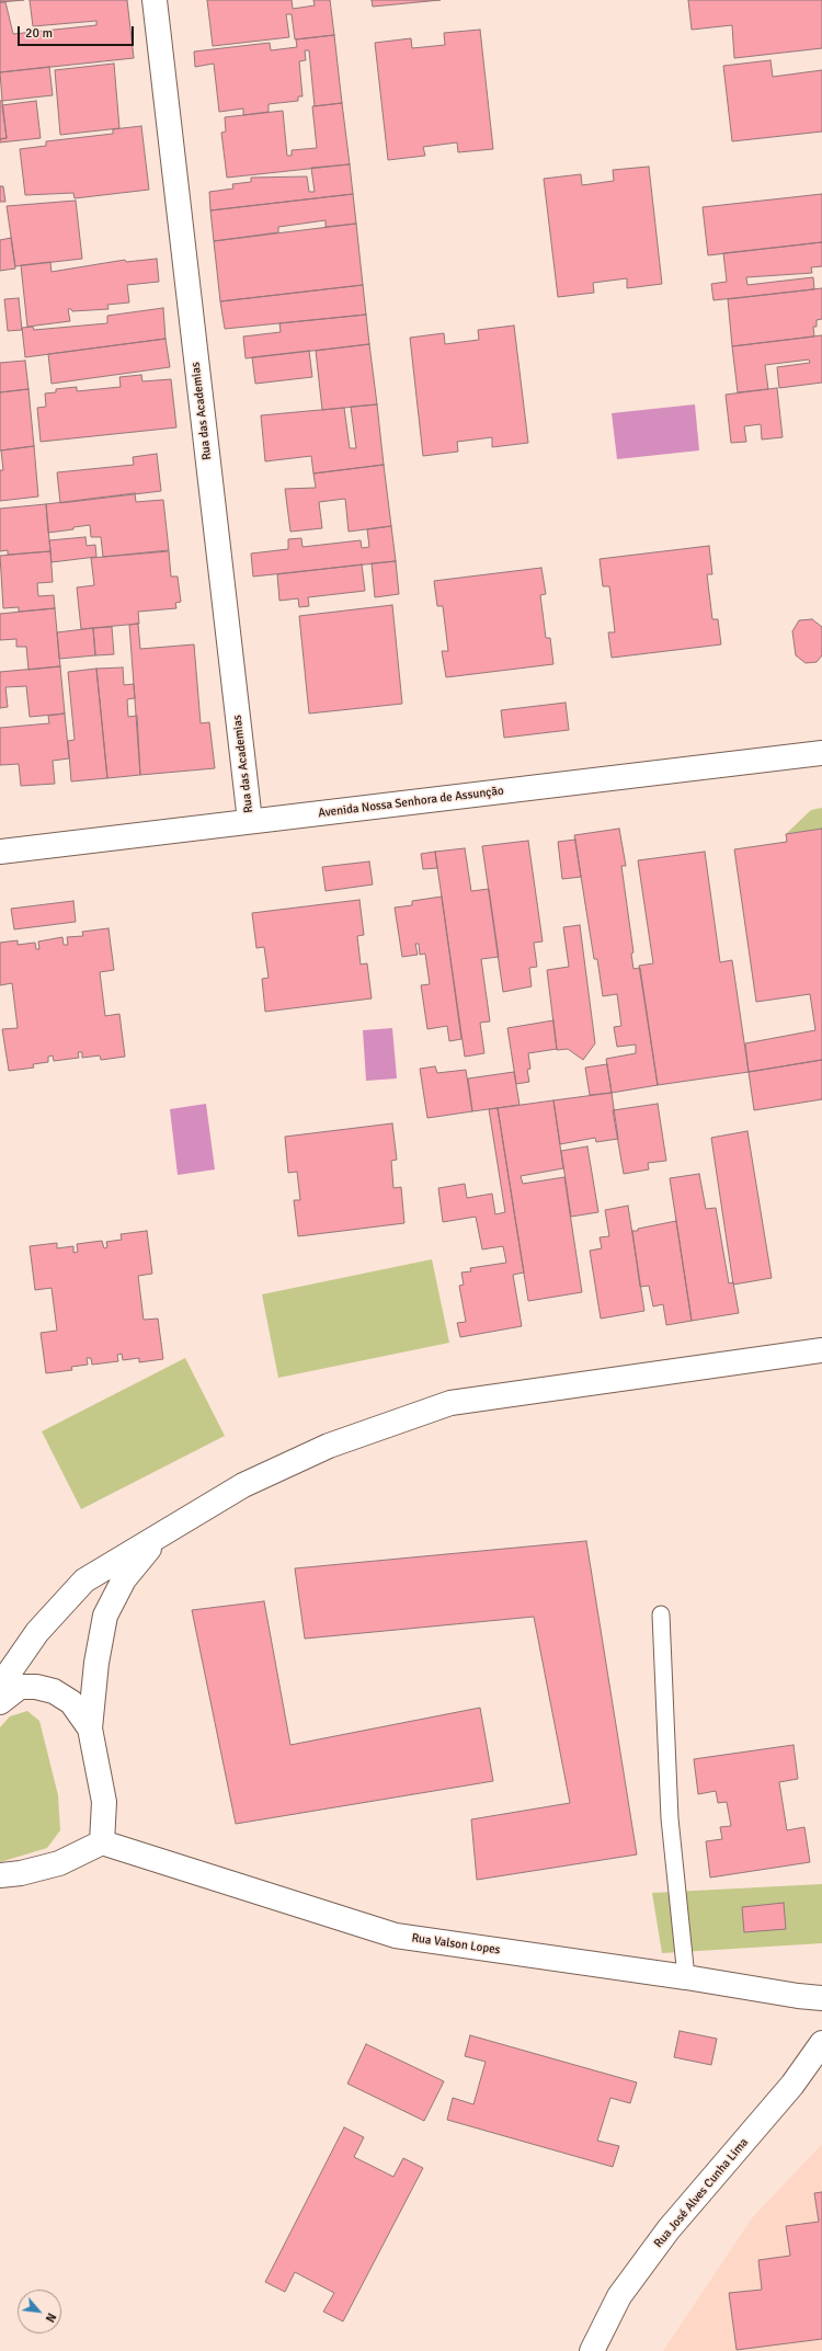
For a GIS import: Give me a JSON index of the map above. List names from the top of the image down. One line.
{"streets":{"street":["Rua das Academias","Avenida Nossa Senhora de Assunção","Rua Valson Lopes","Rua José Alves Cunha Lima"]},"crossings":[["Rua das Academias","Avenida Nossa Senhora de Assunção"]],"scale_bar":"20 m","north":"bottom right"}
